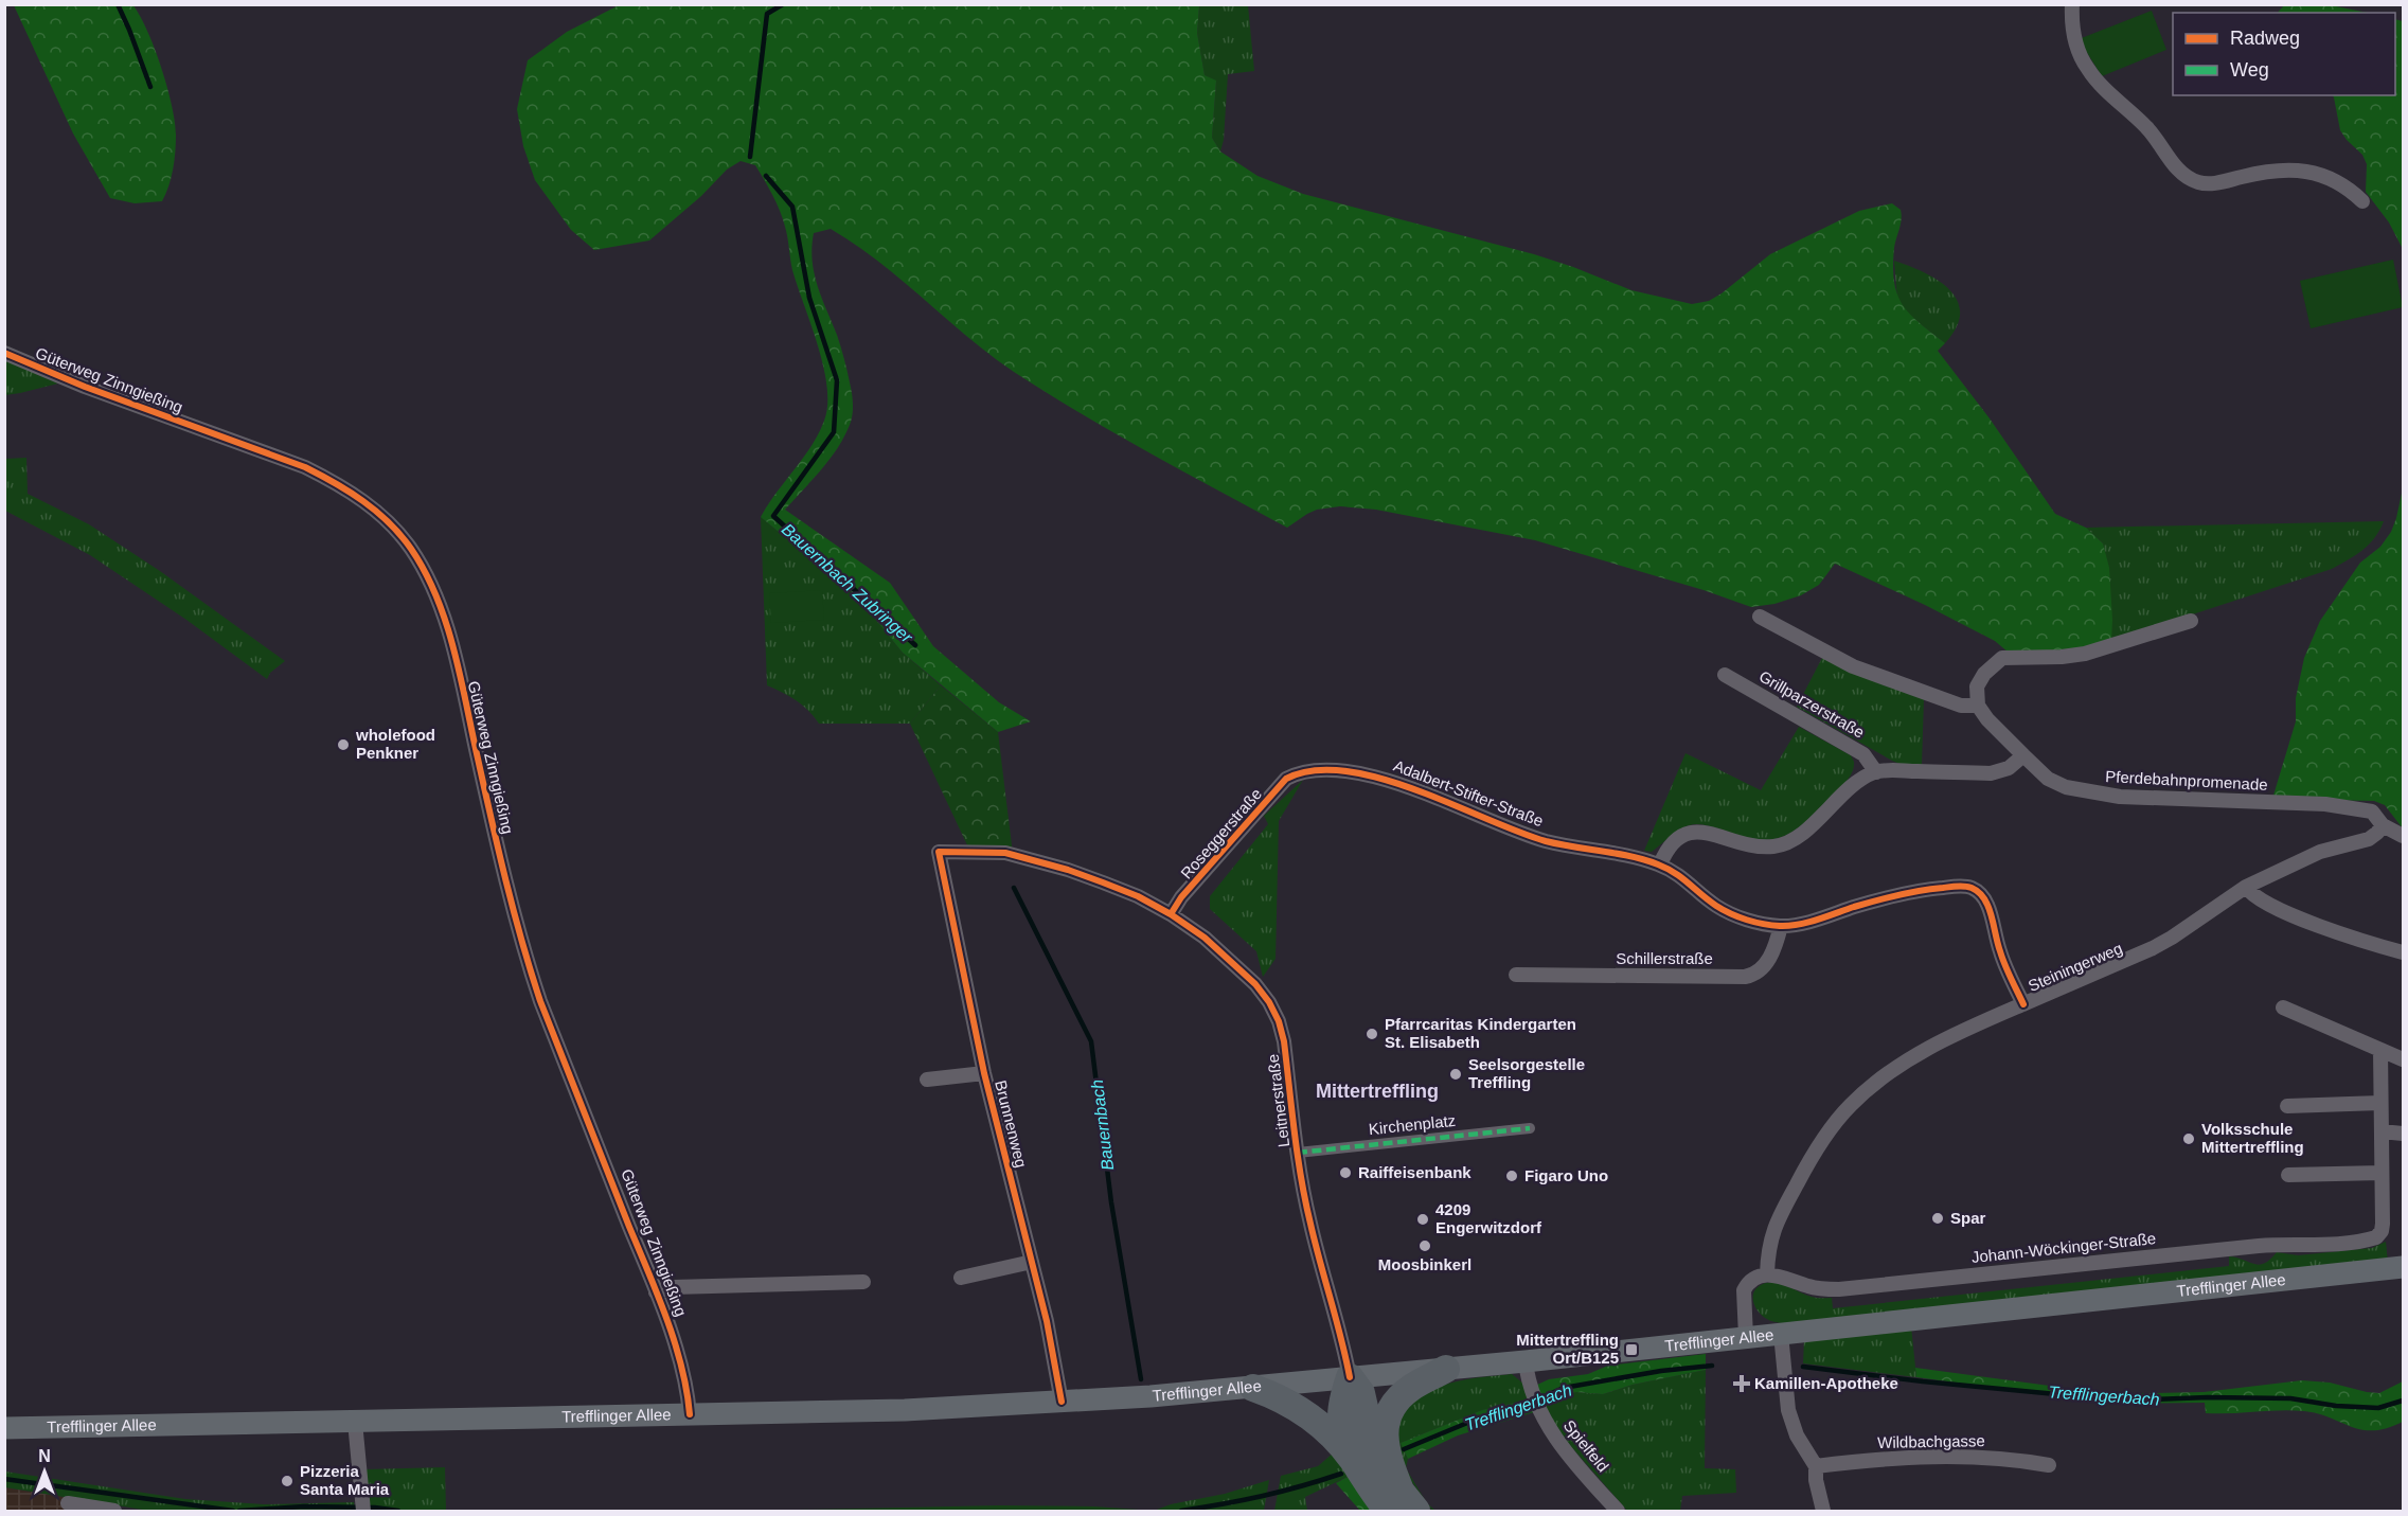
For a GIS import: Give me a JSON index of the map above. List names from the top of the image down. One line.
{"streets":{"main road":["Trefflinger Allee"],"street":["Güterweg Zinngießing","Grillparzerstraße","Pferdebahnpromenade","Adalbert-Stifter-Straße","Roseggerstraße","Schillerstraße","Steiningerweg","Leitnerstraße","Brunnenweg","Kirchenplatz","Johann-Wöckinger-Straße","Wildbachgasse","Spielfeld"]},"crossings":[["Güterweg Zinngießing","Trefflinger Allee"],["Pferdebahnpromenade","Steiningerweg"],["Adalbert-Stifter-Straße","Roseggerstraße"],["Adalbert-Stifter-Straße","Schillerstraße"],["Adalbert-Stifter-Straße","Steiningerweg"],["Roseggerstraße","Leitnerstraße"],["Steiningerweg","Johann-Wöckinger-Straße"],["Leitnerstraße","Brunnenweg"],["Leitnerstraße","Kirchenplatz"],["Leitnerstraße","Trefflinger Allee"],["Brunnenweg","Trefflinger Allee"],["Trefflinger Allee","Spielfeld"]],"districts":["Mittertreffling"],"water":["Bauernbach Zubringer","Bauernbach","Trefflingerbach"],"places":{"other":["wholefood Penkner","Pfarrcaritas Kindergarten St. Elisabeth","Seelsorgestelle Treffling","Volksschule Mittertreffling","Raiffeisenbank","Figaro Uno","Spar","4209 Engerwitzdorf","Moosbinkerl","Pizzeria Santa Maria"],"transit":["Mittertreffling Ort/B125"],"health":["Kamillen-Apotheke"]},"legend":["Radweg","Weg"],"north":"top"}
